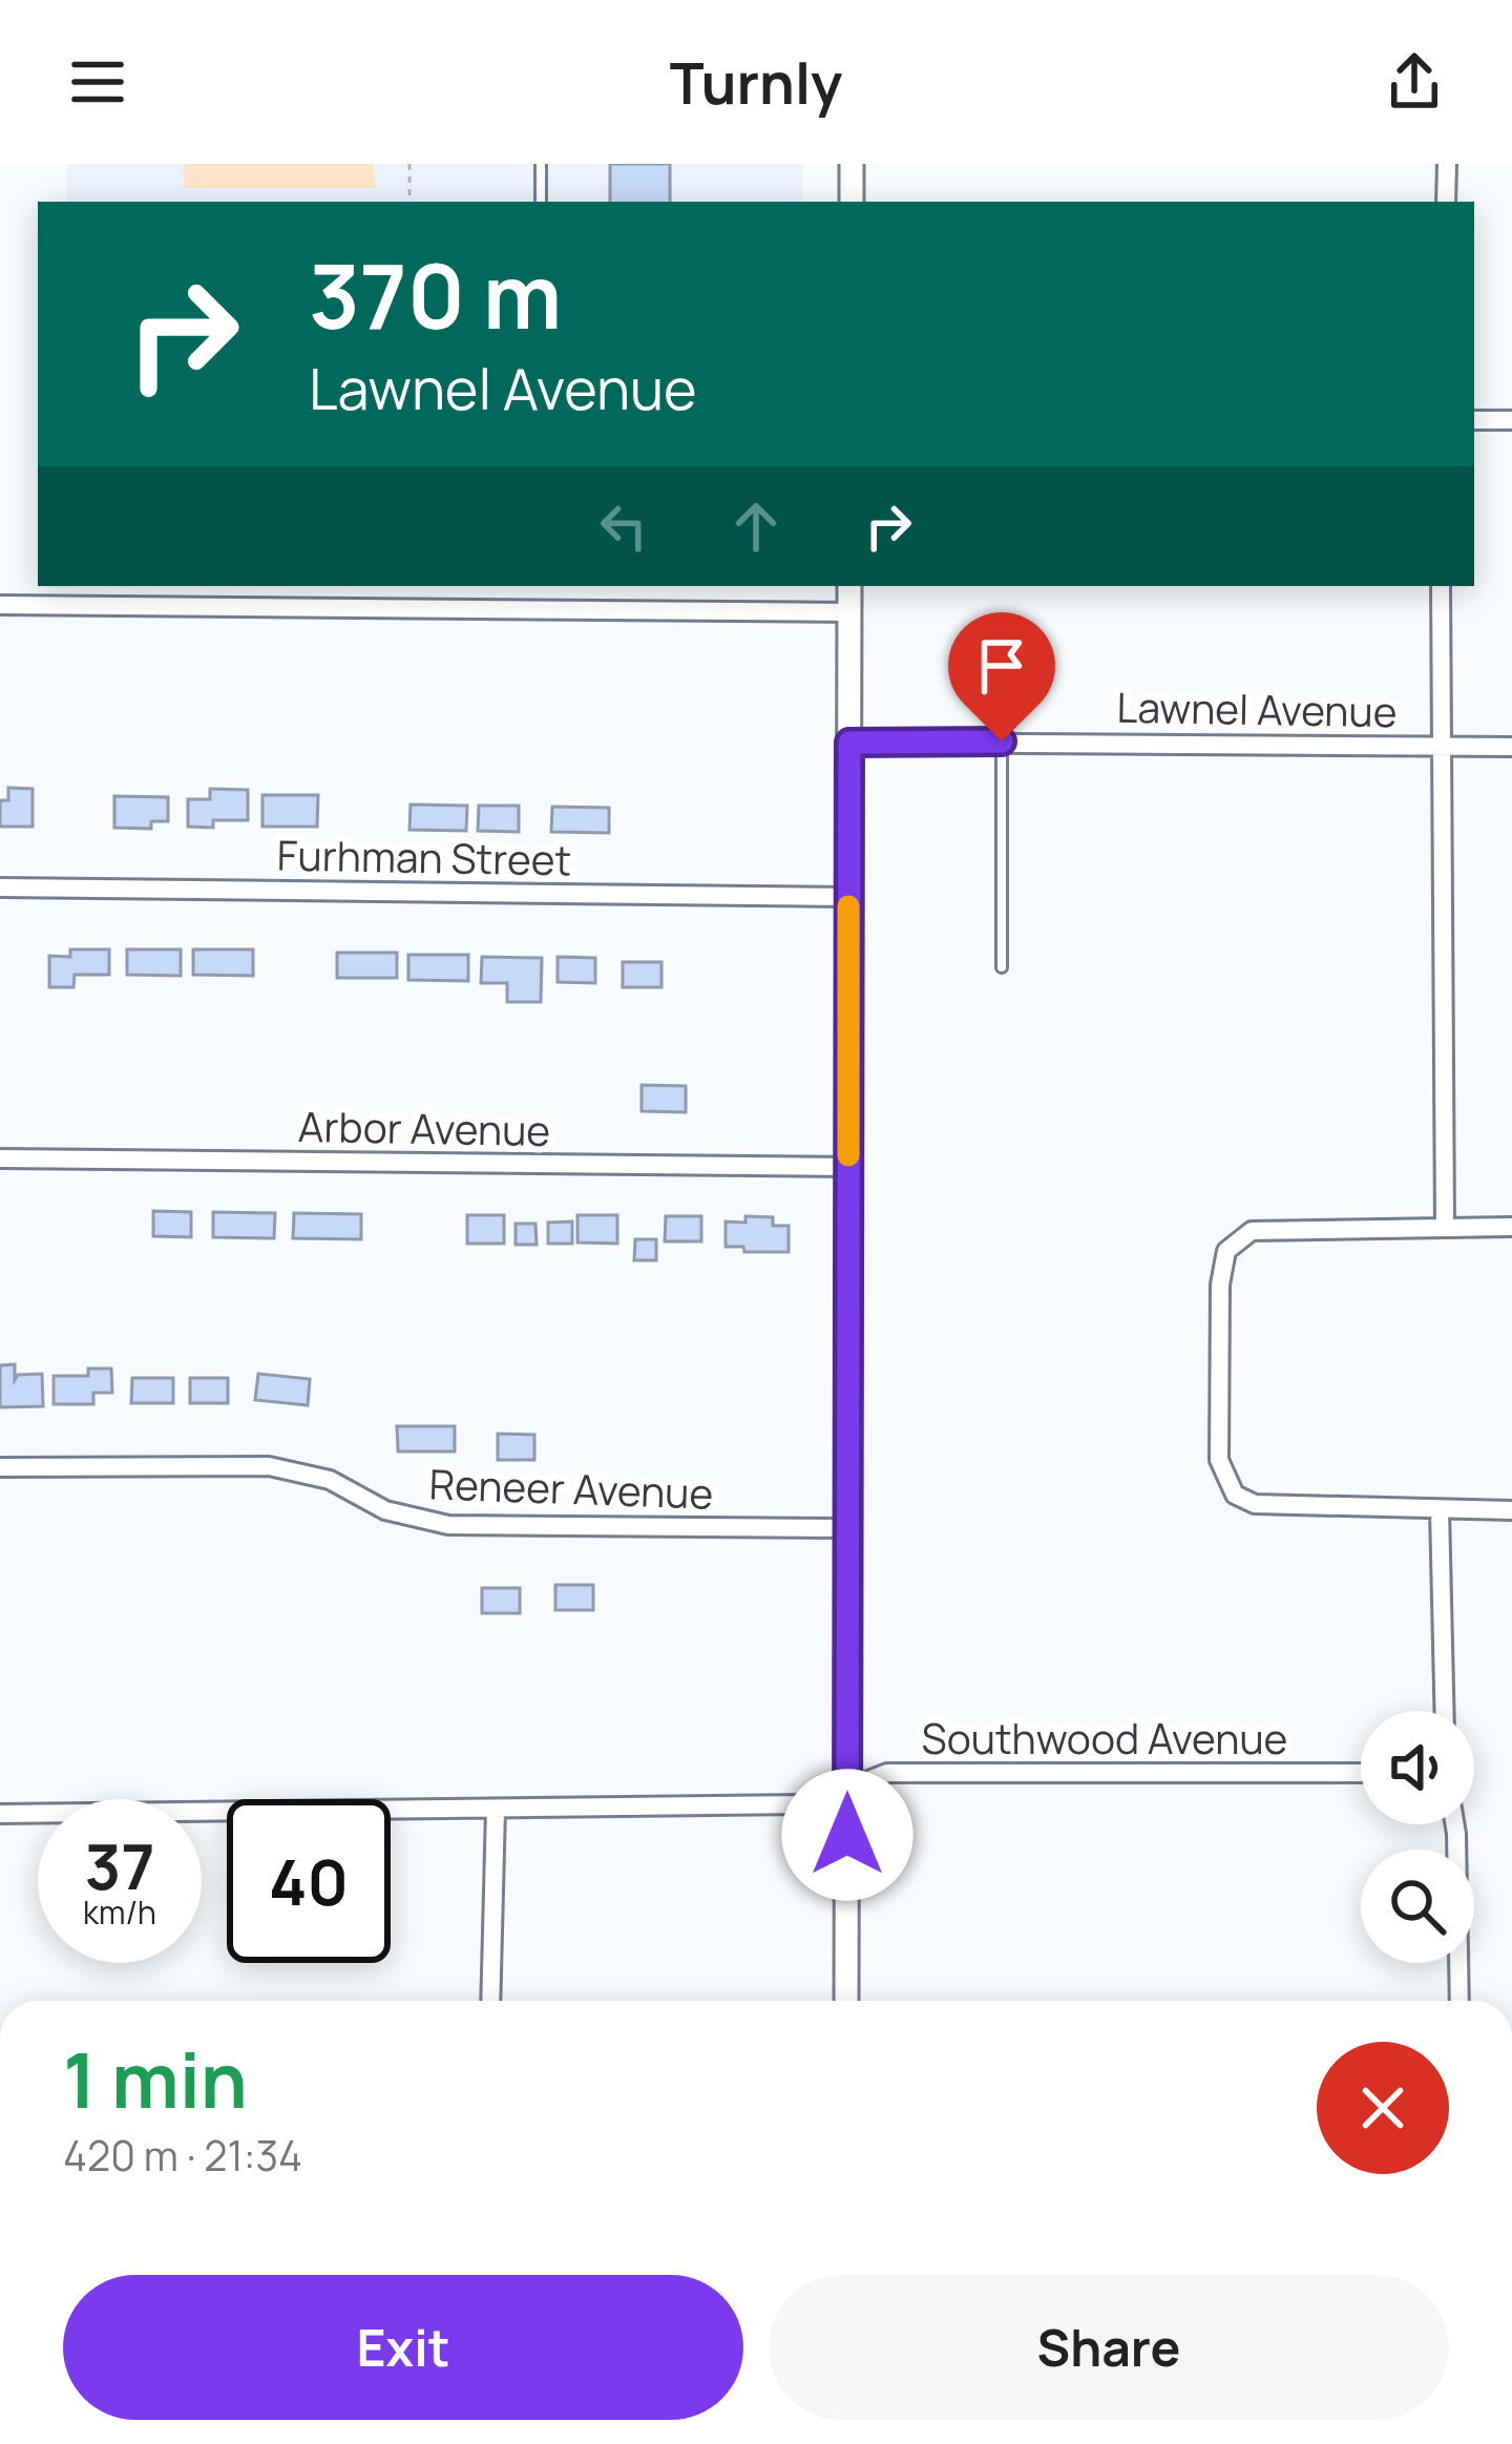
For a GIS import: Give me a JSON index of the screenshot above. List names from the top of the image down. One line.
{"streets":{"street":["Lawnel Avenue","Furhman Street","Arbor Avenue","Reneer Avenue","Southwood Avenue"]},"page":{"header":"Turnly","turn":["370 m","Lawnel Avenue"],"speed":"37 km/h","limit":"40","heading":["1 min","420 m · 21:34"],"buttons":["Exit","Share"]}}
